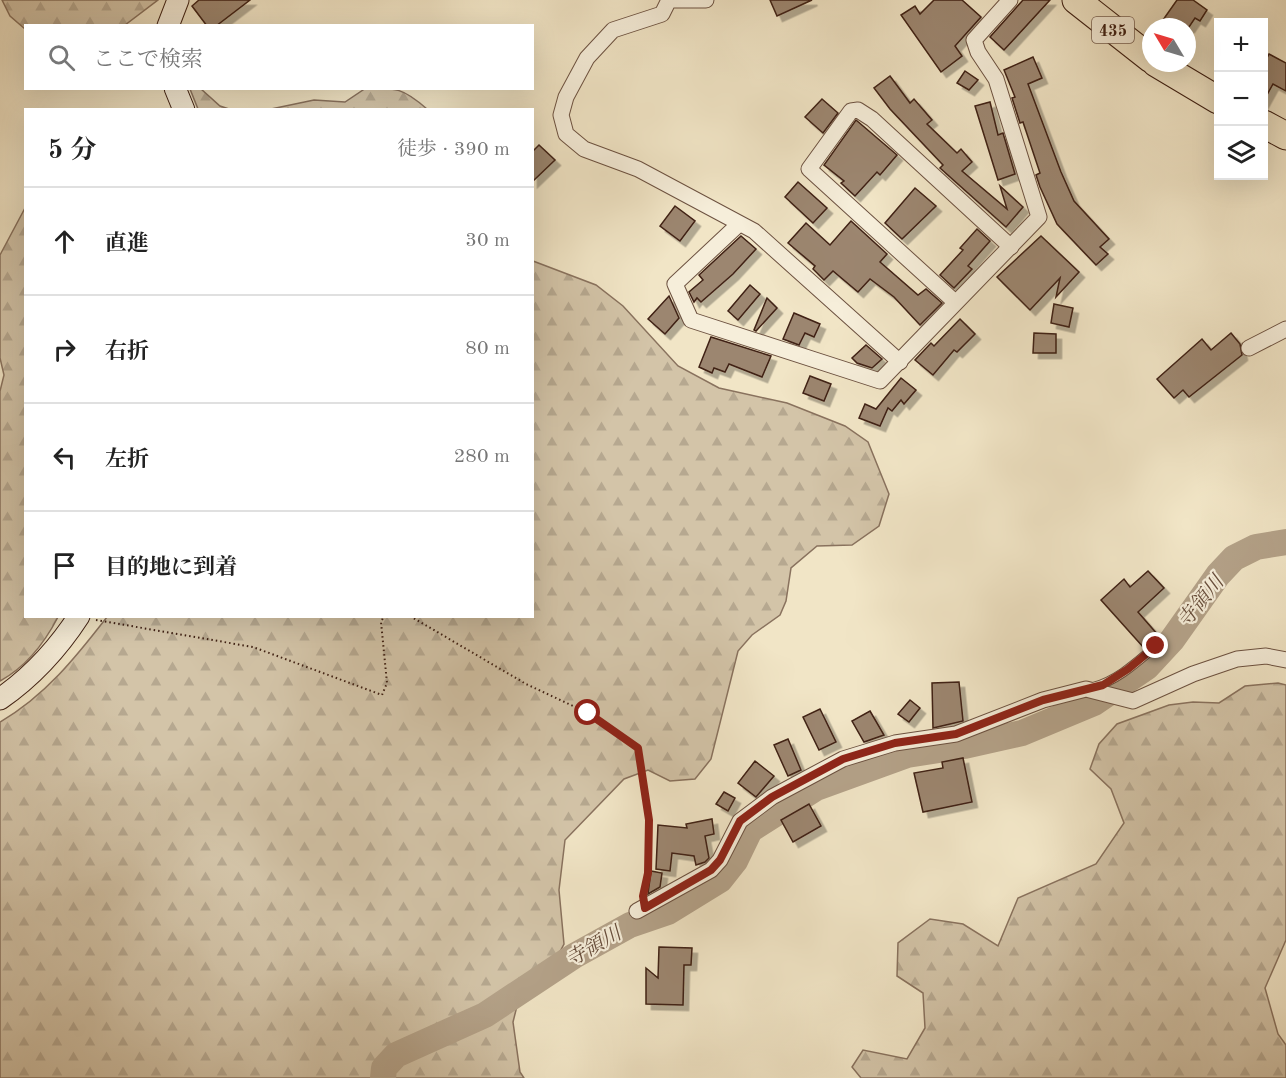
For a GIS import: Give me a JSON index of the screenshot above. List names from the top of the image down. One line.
{"streets":{"highway":["435"]},"water":["寺領川"],"north":"top left","page":{"map_buttons":["+","−"],"search":"ここで検索","heading":["5 分","徒歩 · 390 m"],"list":[["直進","30 m"],["右折","80 m"],["左折","280 m"],"目的地に到着"]}}
